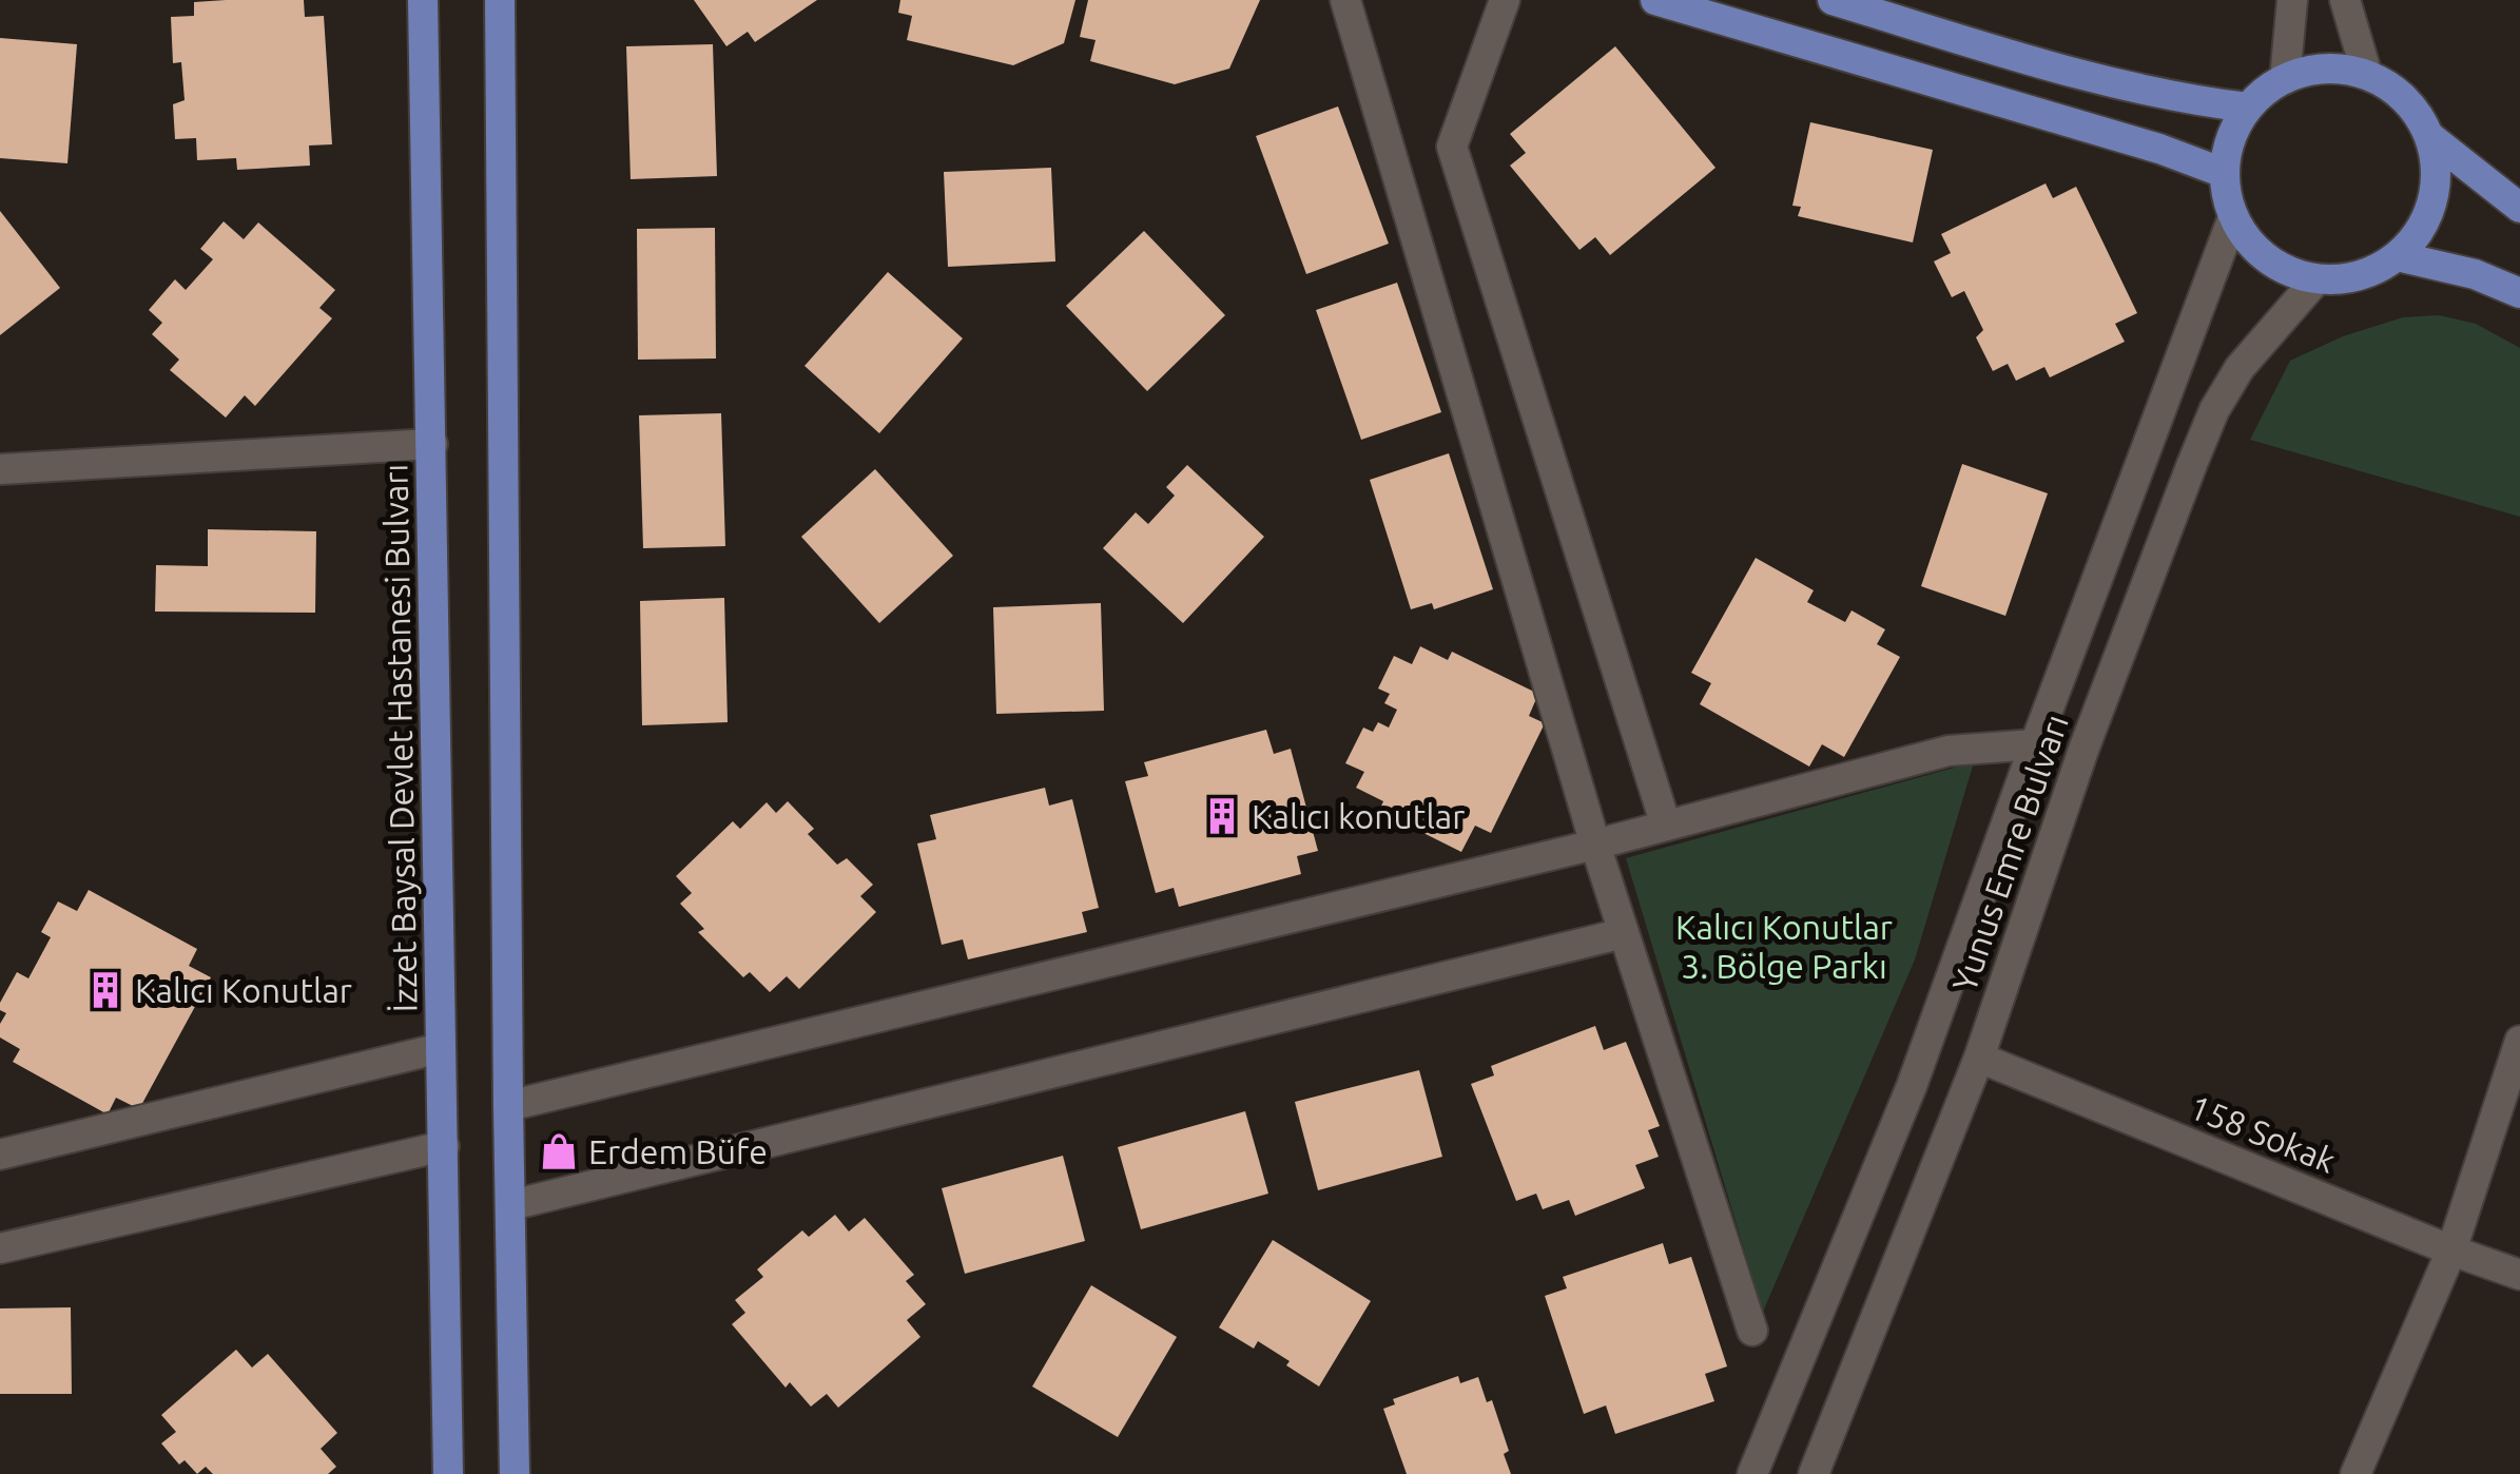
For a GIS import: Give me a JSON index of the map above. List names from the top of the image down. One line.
{"streets":{"main road":["İzzet Baysal Devlet Hastanesi Bulvarı"],"street":["Yunus Emre Bulvarı","158 Sokak"]},"crossings":[["Yunus Emre Bulvarı","158 Sokak"]],"parks":["Kalıcı Konutlar 3. Bölge Parkı"],"places":{"building":["Kalıcı konutlar","Kalıcı Konutlar"],"shop":["Erdem Büfe"]}}
